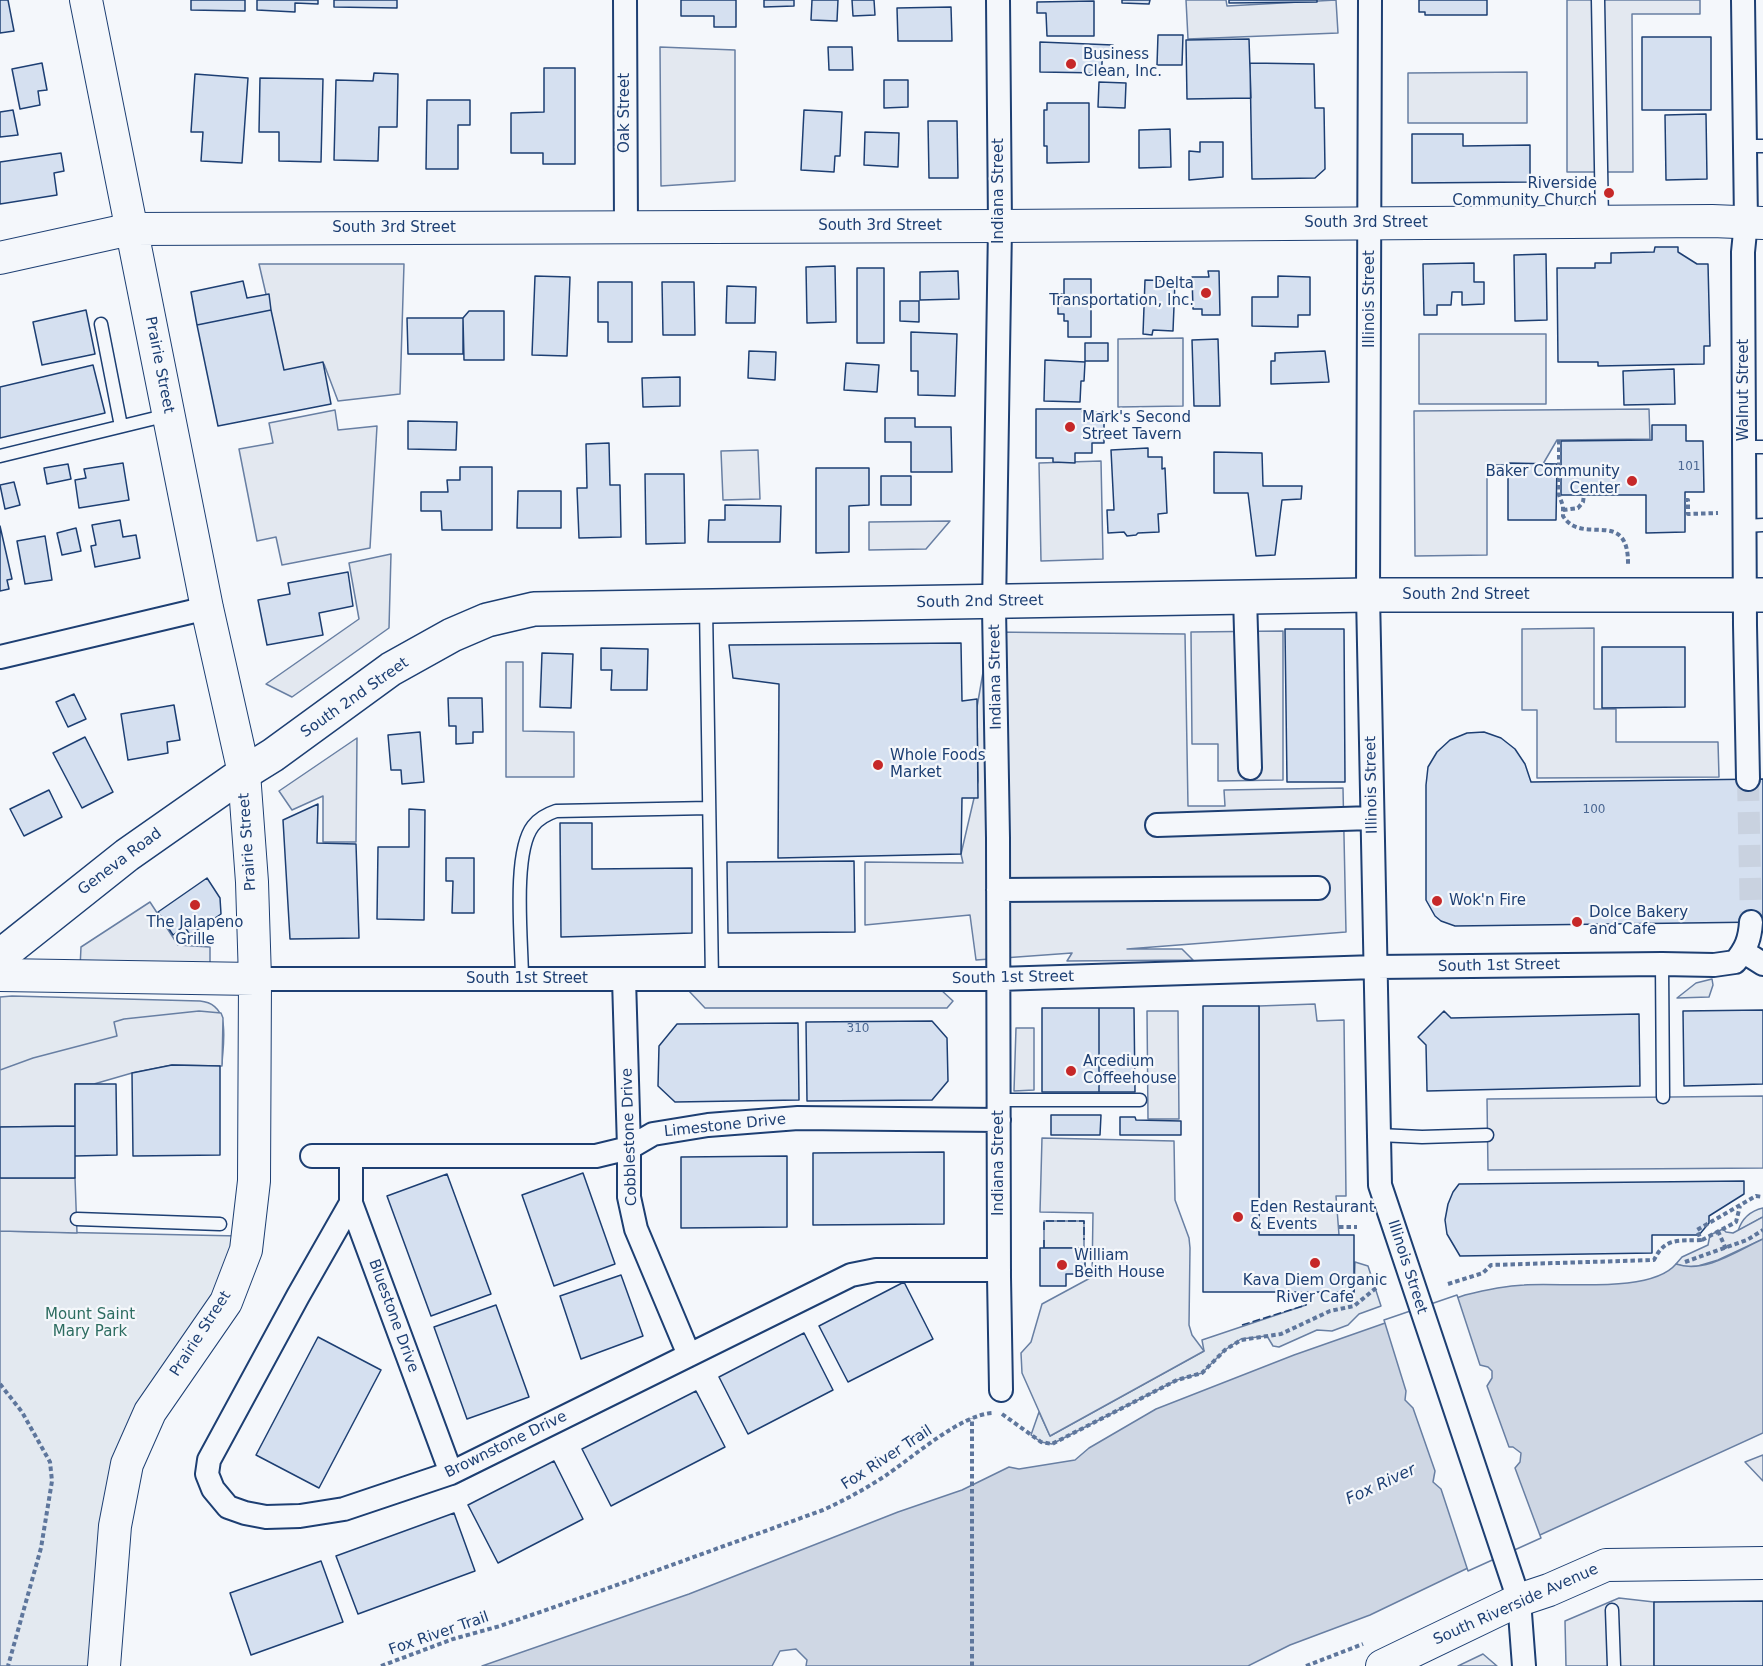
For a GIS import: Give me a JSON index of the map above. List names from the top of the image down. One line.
{"streets":{"main road":["South 2nd Street","Geneva Road"],"street":["Oak Street","Indiana Street","South 3rd Street","Illinois Street","Prairie Street","Walnut Street","South 1st Street","Limestone Drive","Cobblestone Drive","Bluestone Drive","Brownstone Drive","South Riverside Avenue"],"path":["Fox River Trail"]},"crossings":[["Oak Street","South 3rd Street"],["Indiana Street","South 3rd Street"],["Indiana Street","South 2nd Street"],["Indiana Street","South 1st Street"],["Indiana Street","Limestone Drive"],["Indiana Street","Brownstone Drive"],["South 3rd Street","Illinois Street"],["South 3rd Street","Prairie Street"],["South 3rd Street","Walnut Street"],["Illinois Street","South 2nd Street"],["Illinois Street","South 1st Street"],["Illinois Street","South Riverside Avenue"],["Prairie Street","South 2nd Street"],["Prairie Street","Geneva Road"],["Prairie Street","South 1st Street"],["Walnut Street","South 2nd Street"],["South 2nd Street","Geneva Road"],["South 1st Street","Cobblestone Drive"],["Limestone Drive","Cobblestone Drive"],["Limestone Drive","Bluestone Drive"],["Cobblestone Drive","Brownstone Drive"],["Bluestone Drive","Brownstone Drive"]],"water":["Fox River"],"parks":["Mount Saint Mary Park"],"places":["Business Clean, Inc.","Riverside Community Church","Delta Transportation, Inc.","Mark's Second Street Tavern","Baker Community Center","Whole Foods Market","Wok'n Fire","The Jalapeno Grille","Dolce Bakery and Cafe","Arcedium Coffeehouse","Eden Restaurant & Events","Kava Diem Organic River Cafe","William Beith House"],"house_numbers":["101","100","310"]}
